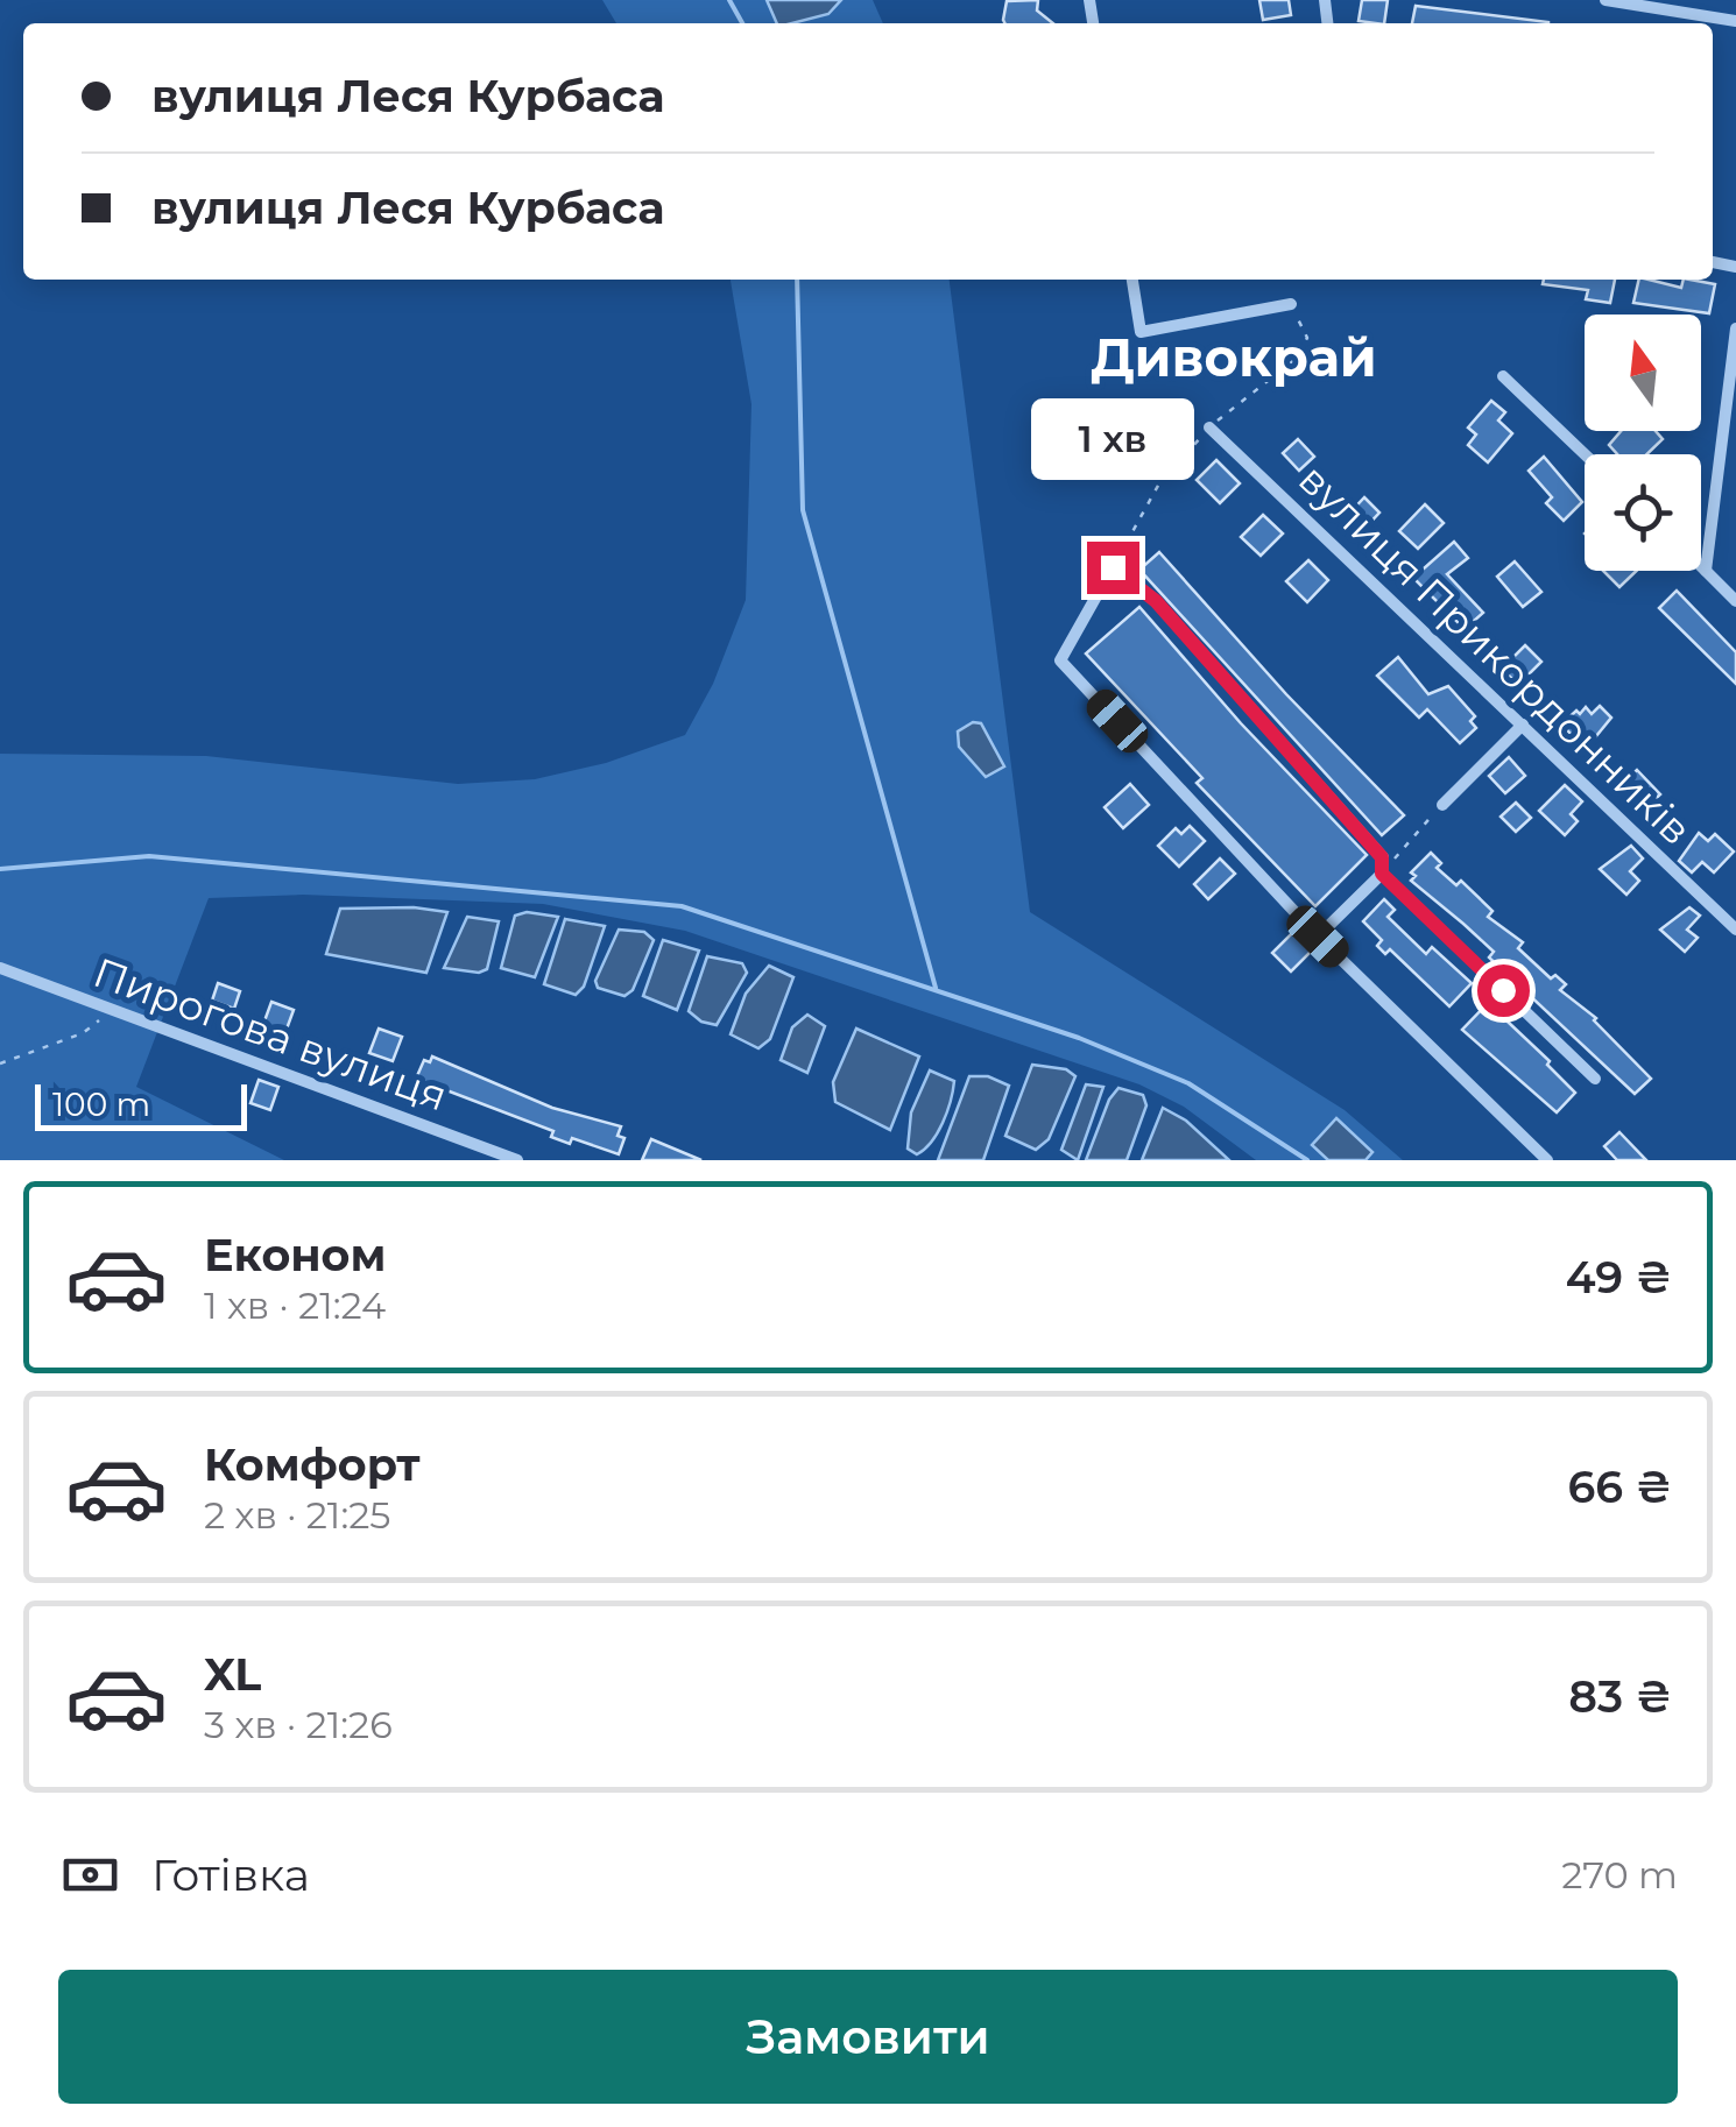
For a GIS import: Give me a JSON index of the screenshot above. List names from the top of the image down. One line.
{"streets":{"street":["вулиця Прикордонників","Пирогова вулиця"]},"districts":["Дивокрай"],"scale_bar":"100 m","north":"top","page":{"banner":["вулиця Леся Курбаса","вулиця Леся Курбаса"],"bubble":"1 хв","scale":"100 m","list":[{"name":"Економ","note":"1 хв · 21:24","value":"49 ₴"},{"name":"Комфорт","note":"2 хв · 21:25","value":"66 ₴"},{"name":"XL","note":"3 хв · 21:26","value":"83 ₴"}],"pay":["Готівка","270 m"],"buttons":"Замовити"}}
